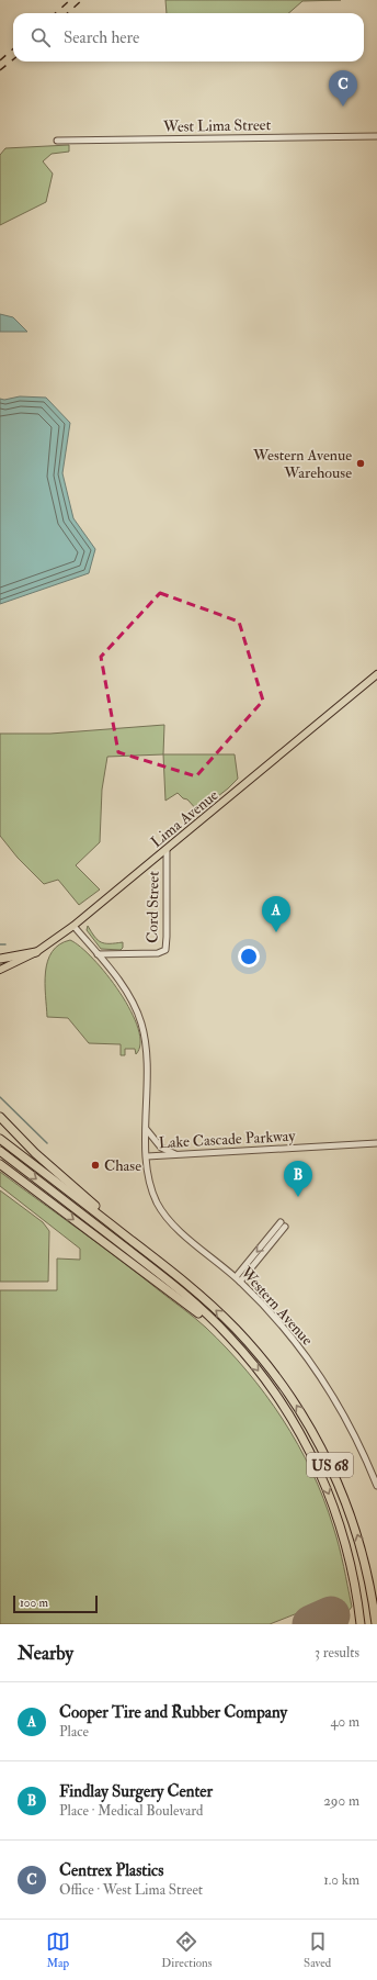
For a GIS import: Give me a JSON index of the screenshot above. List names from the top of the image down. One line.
{"streets":{"highway":["US 68"],"main road":["Lima Avenue"],"street":["West Lima Street","Cord Street","Lake Cascade Parkway","Western Avenue"]},"crossings":[["Lima Avenue","Cord Street"],["Lima Avenue","Lake Cascade Parkway"],["Cord Street","Lake Cascade Parkway"],["Lake Cascade Parkway","Western Avenue"]],"places":["Western Avenue Warehouse","Chase"],"scale_bar":"100 m","page":{"search":"Search here","pins":["C","A","B"],"scale":"100 m","heading":["Nearby","3 results"],"list":[{"mark":"A","name":"Cooper Tire and Rubber Company","note":"Place","value":"40 m"},{"mark":"B","name":"Findlay Surgery Center","note":"Place · Medical Boulevard","value":"290 m"},{"mark":"C","name":"Centrex Plastics","note":"Office · West Lima Street","value":"1.0 km"}],"nav":["Map","Directions","Saved"]}}
